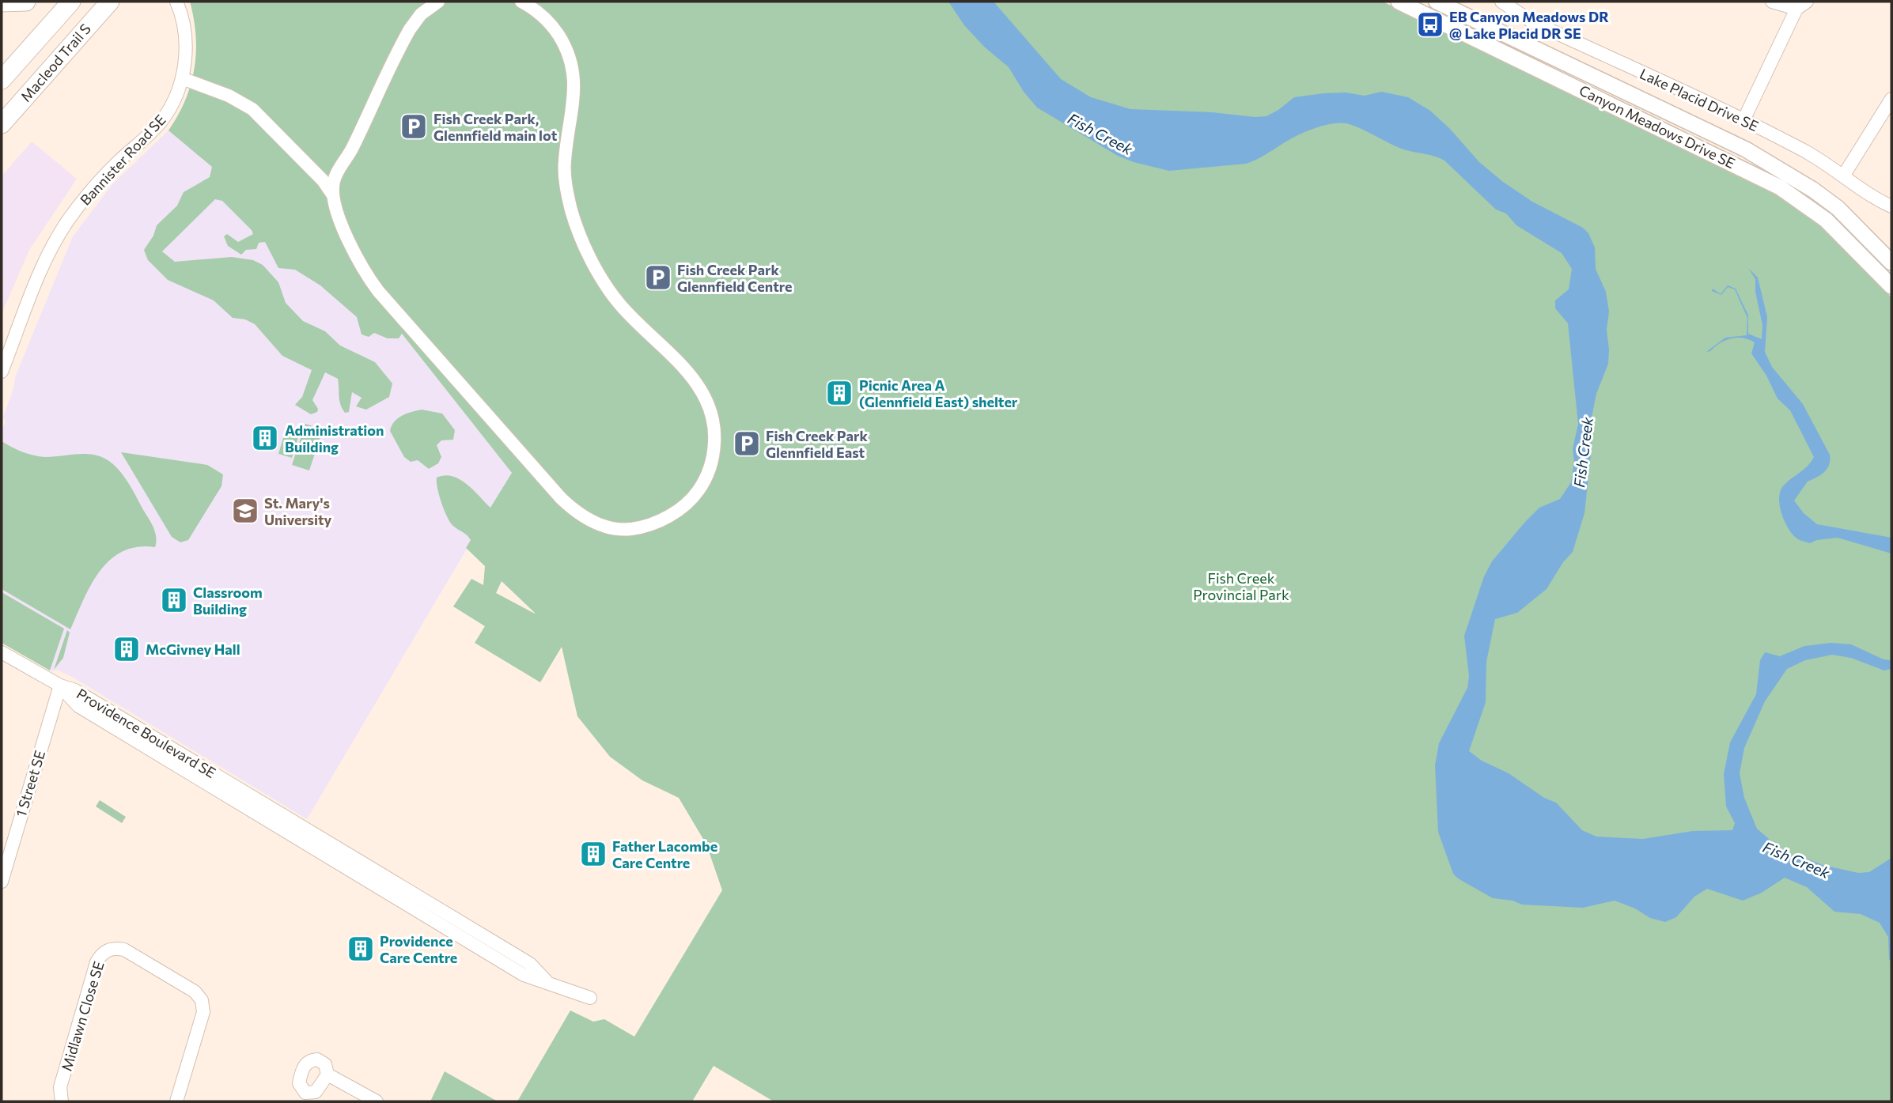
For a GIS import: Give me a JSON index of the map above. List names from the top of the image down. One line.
{"streets":{"highway":["Macleod Trail S"],"main road":["Canyon Meadows Drive SE"],"street":["Lake Placid Drive SE","Bannister Road SE","Providence Boulevard SE","1 Street SE","Midlawn Close SE"]},"crossings":[["Providence Boulevard SE","1 Street SE"]],"water":["Fish Creek"],"parks":["Fish Creek Provincial Park"],"places":{"bus stop":["EB Canyon Meadows DR @ Lake Placid DR SE"],"parking":["Fish Creek Park, Glennfield main lot","Fish Creek Park Glennfield Centre","Fish Creek Park Glennfield East"],"building":["Picnic Area A (Glennfield East) shelter","Administration Building","Classroom Building","McGivney Hall","Father Lacombe Care Centre","Providence Care Centre"],"school or university":["St. Mary's University"]}}
